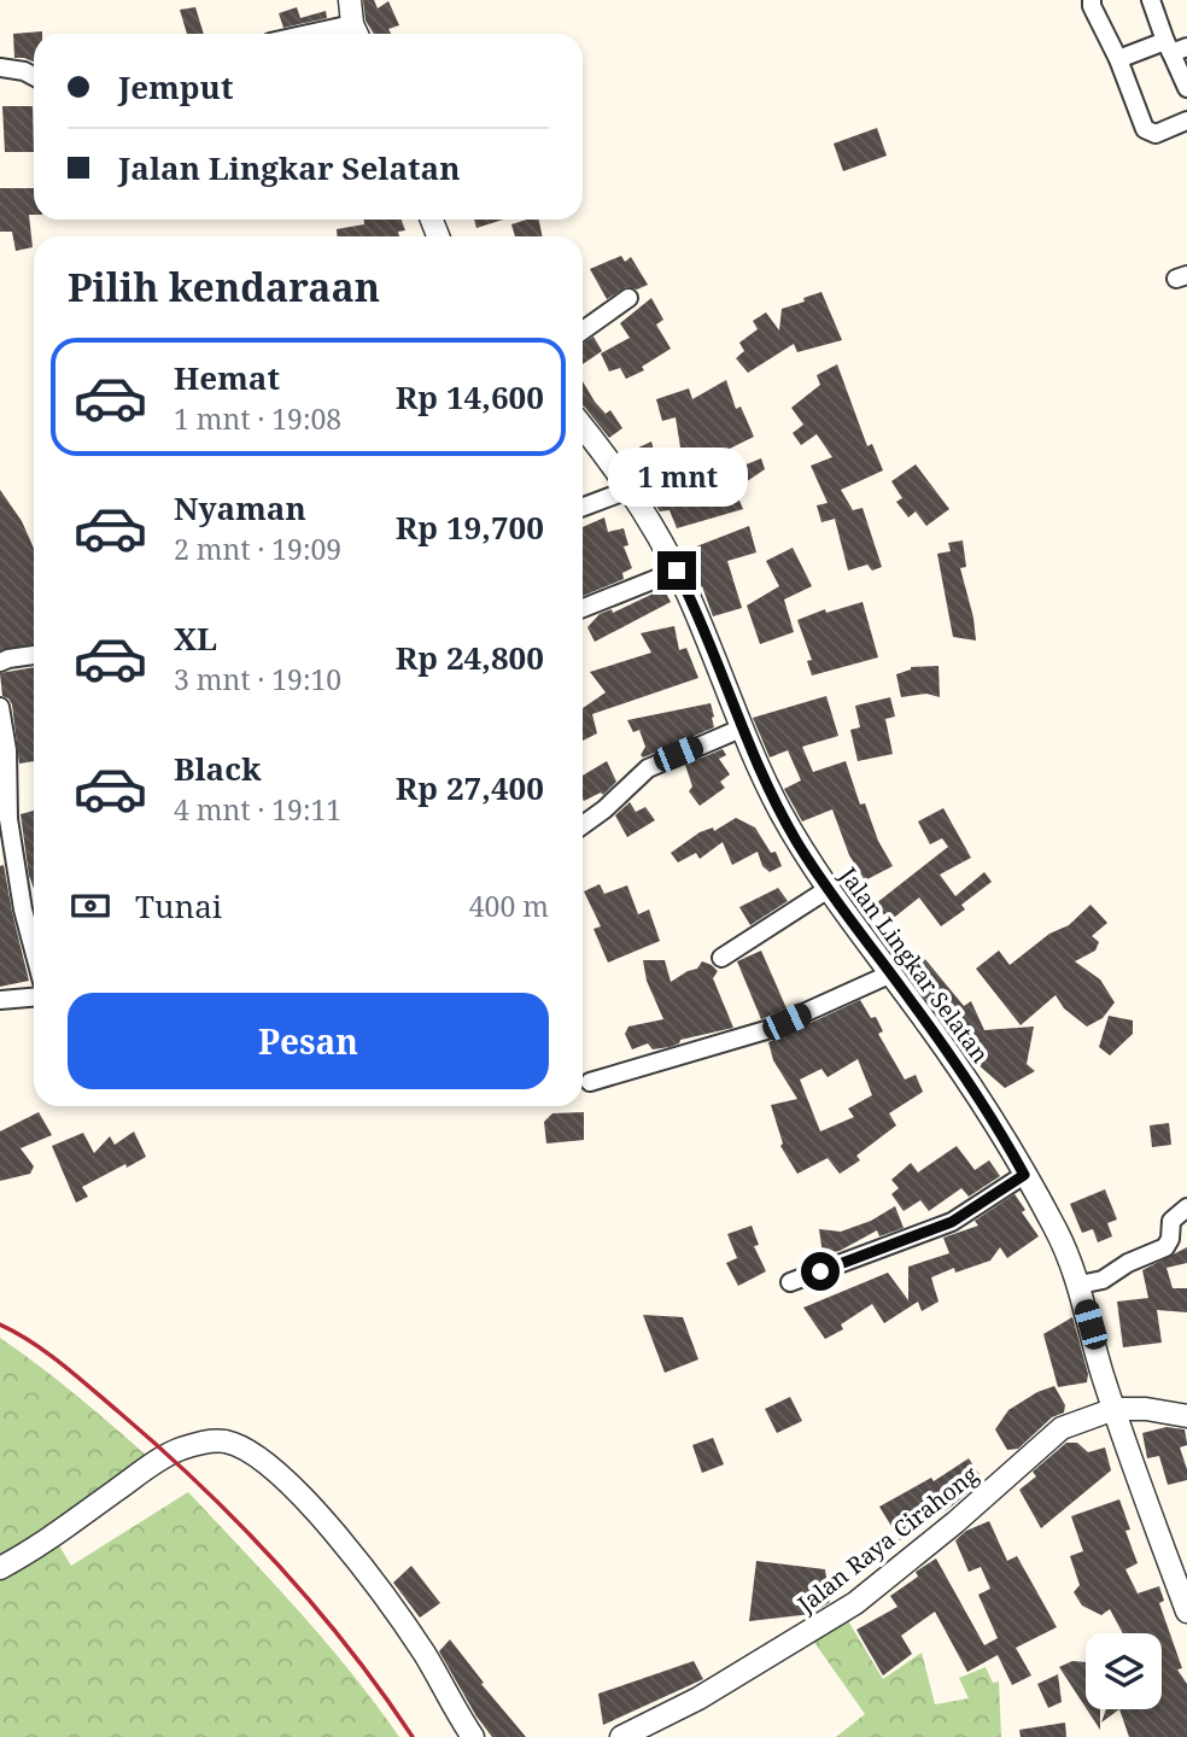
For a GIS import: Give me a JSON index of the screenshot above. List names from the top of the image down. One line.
{"streets":{"street":["Jalan Lingkar Selatan","Jalan Raya Cirahong"]},"crossings":[["Jalan Lingkar Selatan","Jalan Raya Cirahong"]],"page":{"banner":["Jemput","Jalan Lingkar Selatan"],"heading":"Pilih kendaraan","list":[{"name":"Hemat","note":"1 mnt · 19:08","value":"Rp 14,600"},{"name":"Nyaman","note":"2 mnt · 19:09","value":"Rp 19,700"},{"name":"XL","note":"3 mnt · 19:10","value":"Rp 24,800"},{"name":"Black","note":"4 mnt · 19:11","value":"Rp 27,400"}],"bubble":"1 mnt","pay":["Tunai","400 m"],"buttons":"Pesan"}}
